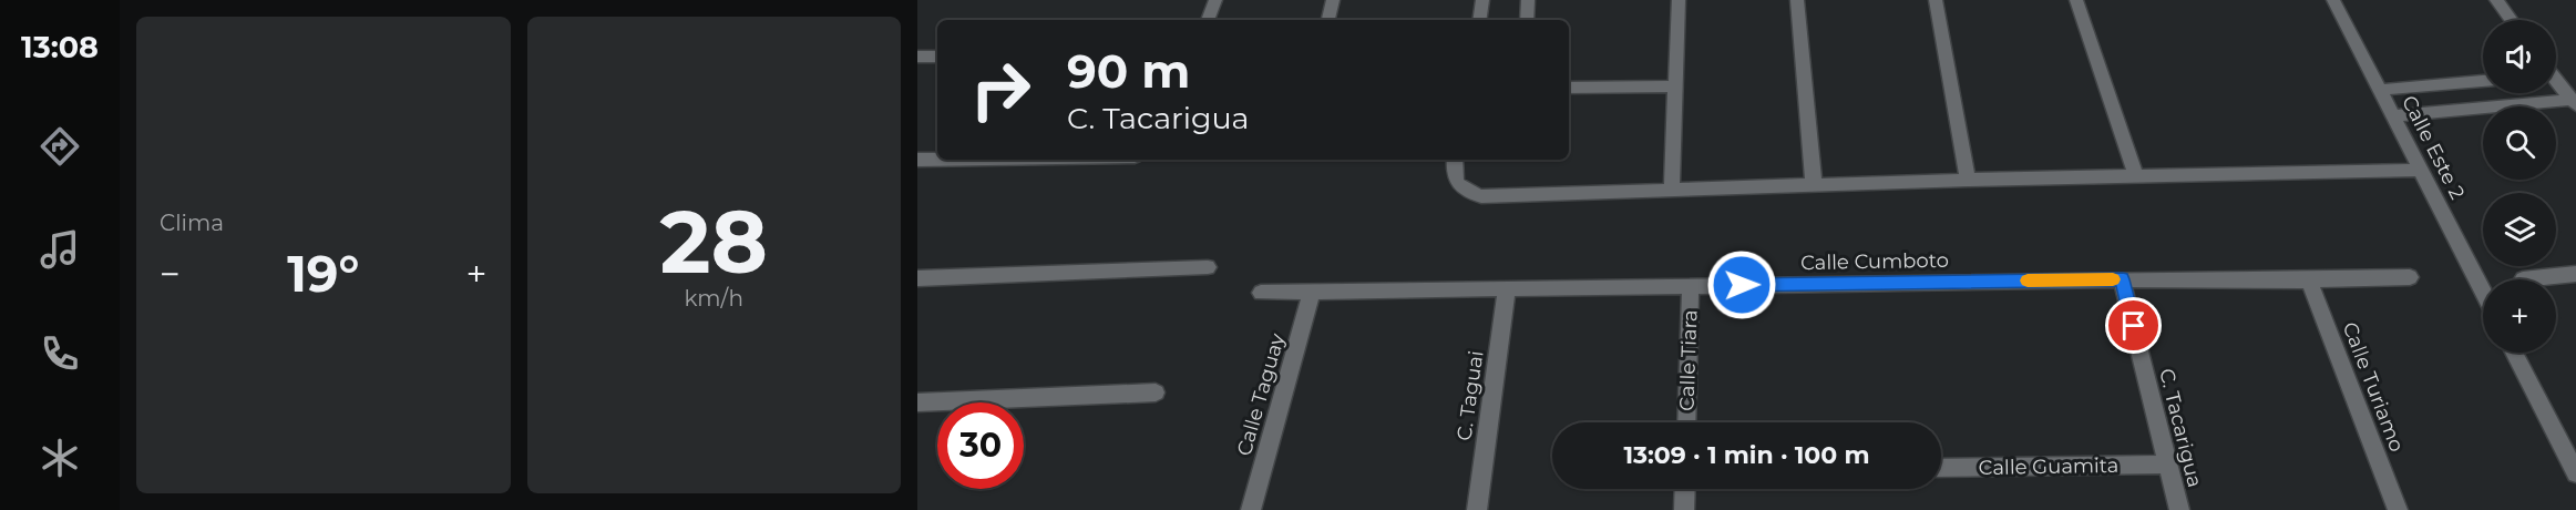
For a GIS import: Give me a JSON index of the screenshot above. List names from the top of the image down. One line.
{"streets":{"street":["Calle Este 2","Calle Cumboto","Calle Tiara","Calle Turiamo","Calle Taguay","C. Taguai","C. Tacarigua","Calle Guamita"]},"crossings":[["Calle Cumboto","Calle Tiara"],["Calle Cumboto","Calle Turiamo"],["Calle Cumboto","Calle Taguay"],["Calle Cumboto","C. Taguai"],["Calle Cumboto","C. Tacarigua"],["C. Tacarigua","Calle Guamita"]],"page":{"tabs":"13:08","tile":["Clima",["28","km/h"]],"map_buttons":"+","turn":["90 m","C. Tacarigua"],"heat":["−","19°","+"],"limit":"30","trip":"13:09 · 1 min · 100 m"}}
